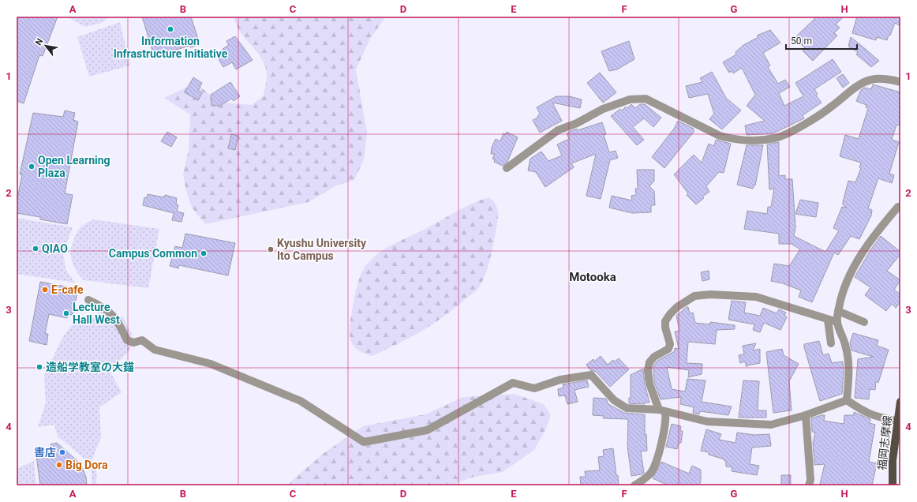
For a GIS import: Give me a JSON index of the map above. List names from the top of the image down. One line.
{"streets":{"main road":["福岡志摩線"]},"districts":["Motooka"],"places":["Information Infrastructure Initiative","Open Learning Plaza","QIAO","Kyushu University Ito Campus","Campus Common","E-cafe","Lecture Hall West","造船学教室の大錨","書店","Big Dora"],"scale_bar":"50 m","north":"top left","grid":{"columns":["A","B","C","D","E","F","G","H"],"rows":["1","2","3","4"]}}
